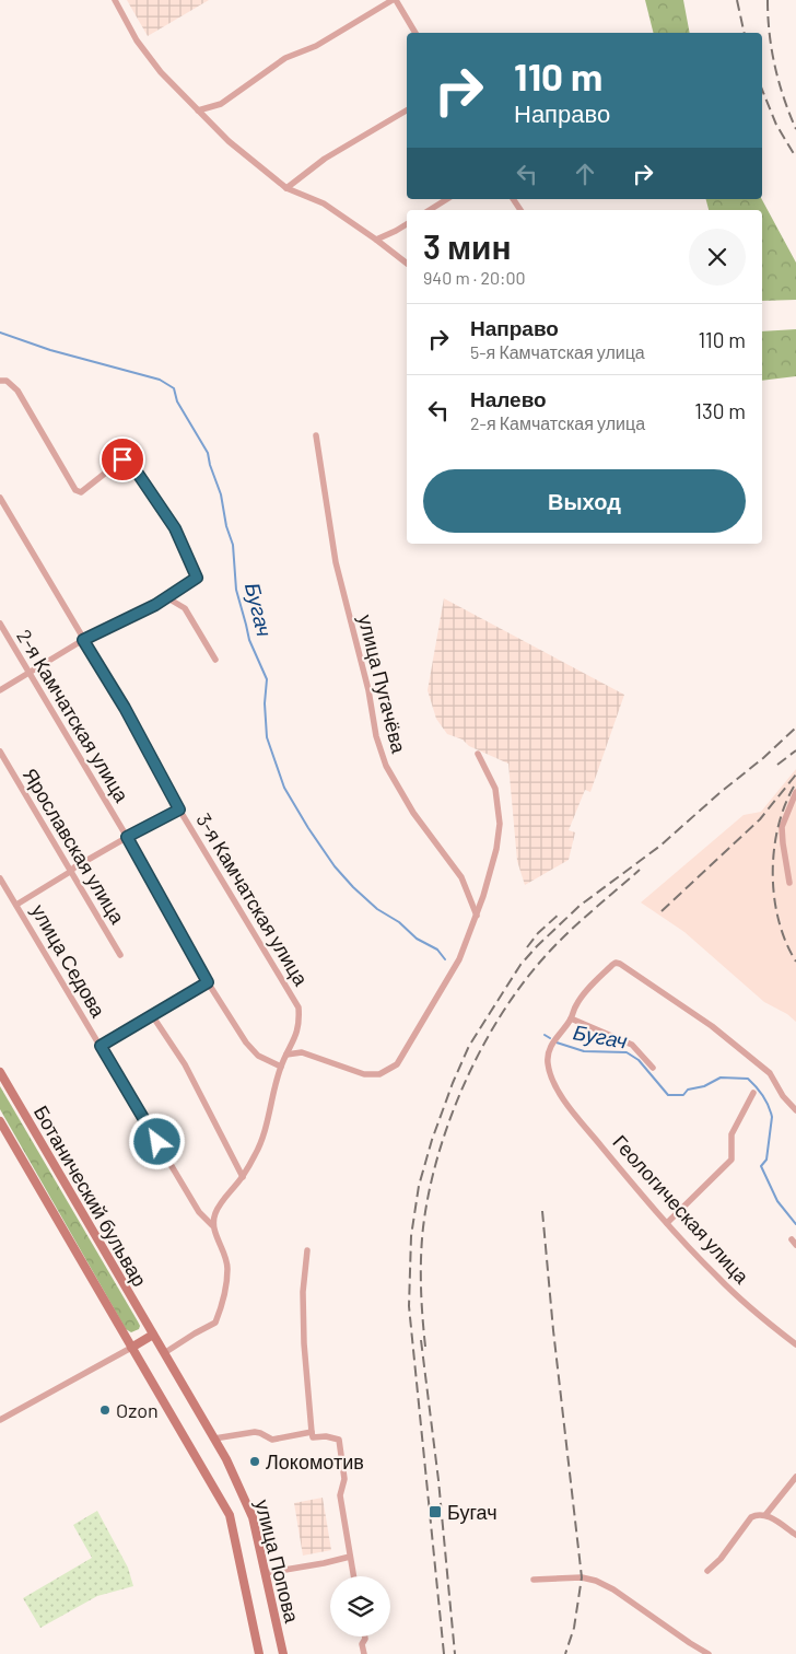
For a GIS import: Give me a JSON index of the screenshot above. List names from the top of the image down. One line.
{"streets":{"street":["улица Пугачёва","2-я Камчатская улица","Ярославская улица","3-я Камчатская улица","улица Седова","Ботанический бульвар","Геологическая улица","улица Попова"]},"crossings":[["улица Седова","улица Попова"],["Ботанический бульвар","улица Попова"]],"water":["Бугач"],"places":{"other":["Ozon","Локомотив"],"transit":["Бугач"]},"page":{"turn":["110 m","Направо"],"heading":["3 мин","940 m · 20:00"],"list":[{"name":"Направо","note":"5-я Камчатская улица","value":"110 m"},{"name":"Налево","note":"2-я Камчатская улица","value":"130 m"}],"buttons":"Выход"}}
